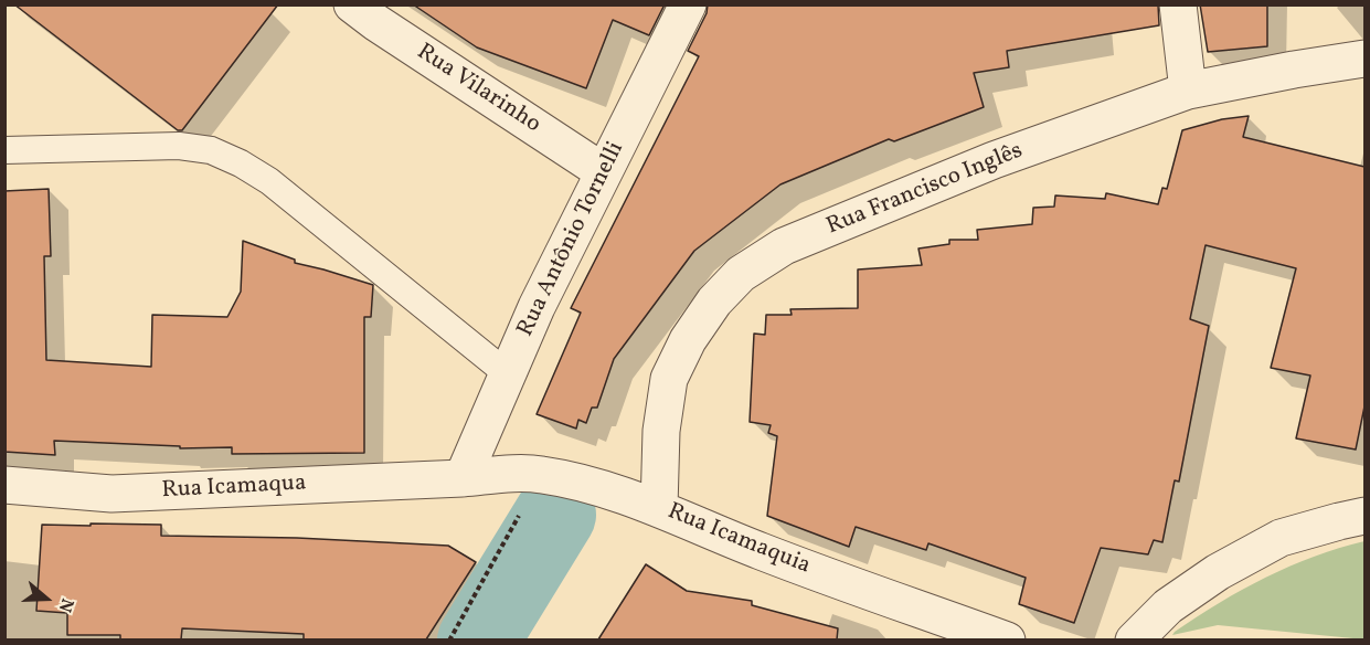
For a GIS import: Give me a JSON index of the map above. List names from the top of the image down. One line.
{"streets":{"street":["Rua Vilarinho","Rua Francisco Inglês","Rua Antônio Tornelli","Rua Icamaqua","Rua Icamaquia"]},"crossings":[["Rua Vilarinho","Rua Antônio Tornelli"],["Rua Francisco Inglês","Rua Icamaquia"],["Rua Antônio Tornelli","Rua Icamaqua"],["Rua Antônio Tornelli","Rua Icamaquia"],["Rua Icamaqua","Rua Icamaquia"]],"north":"right"}
